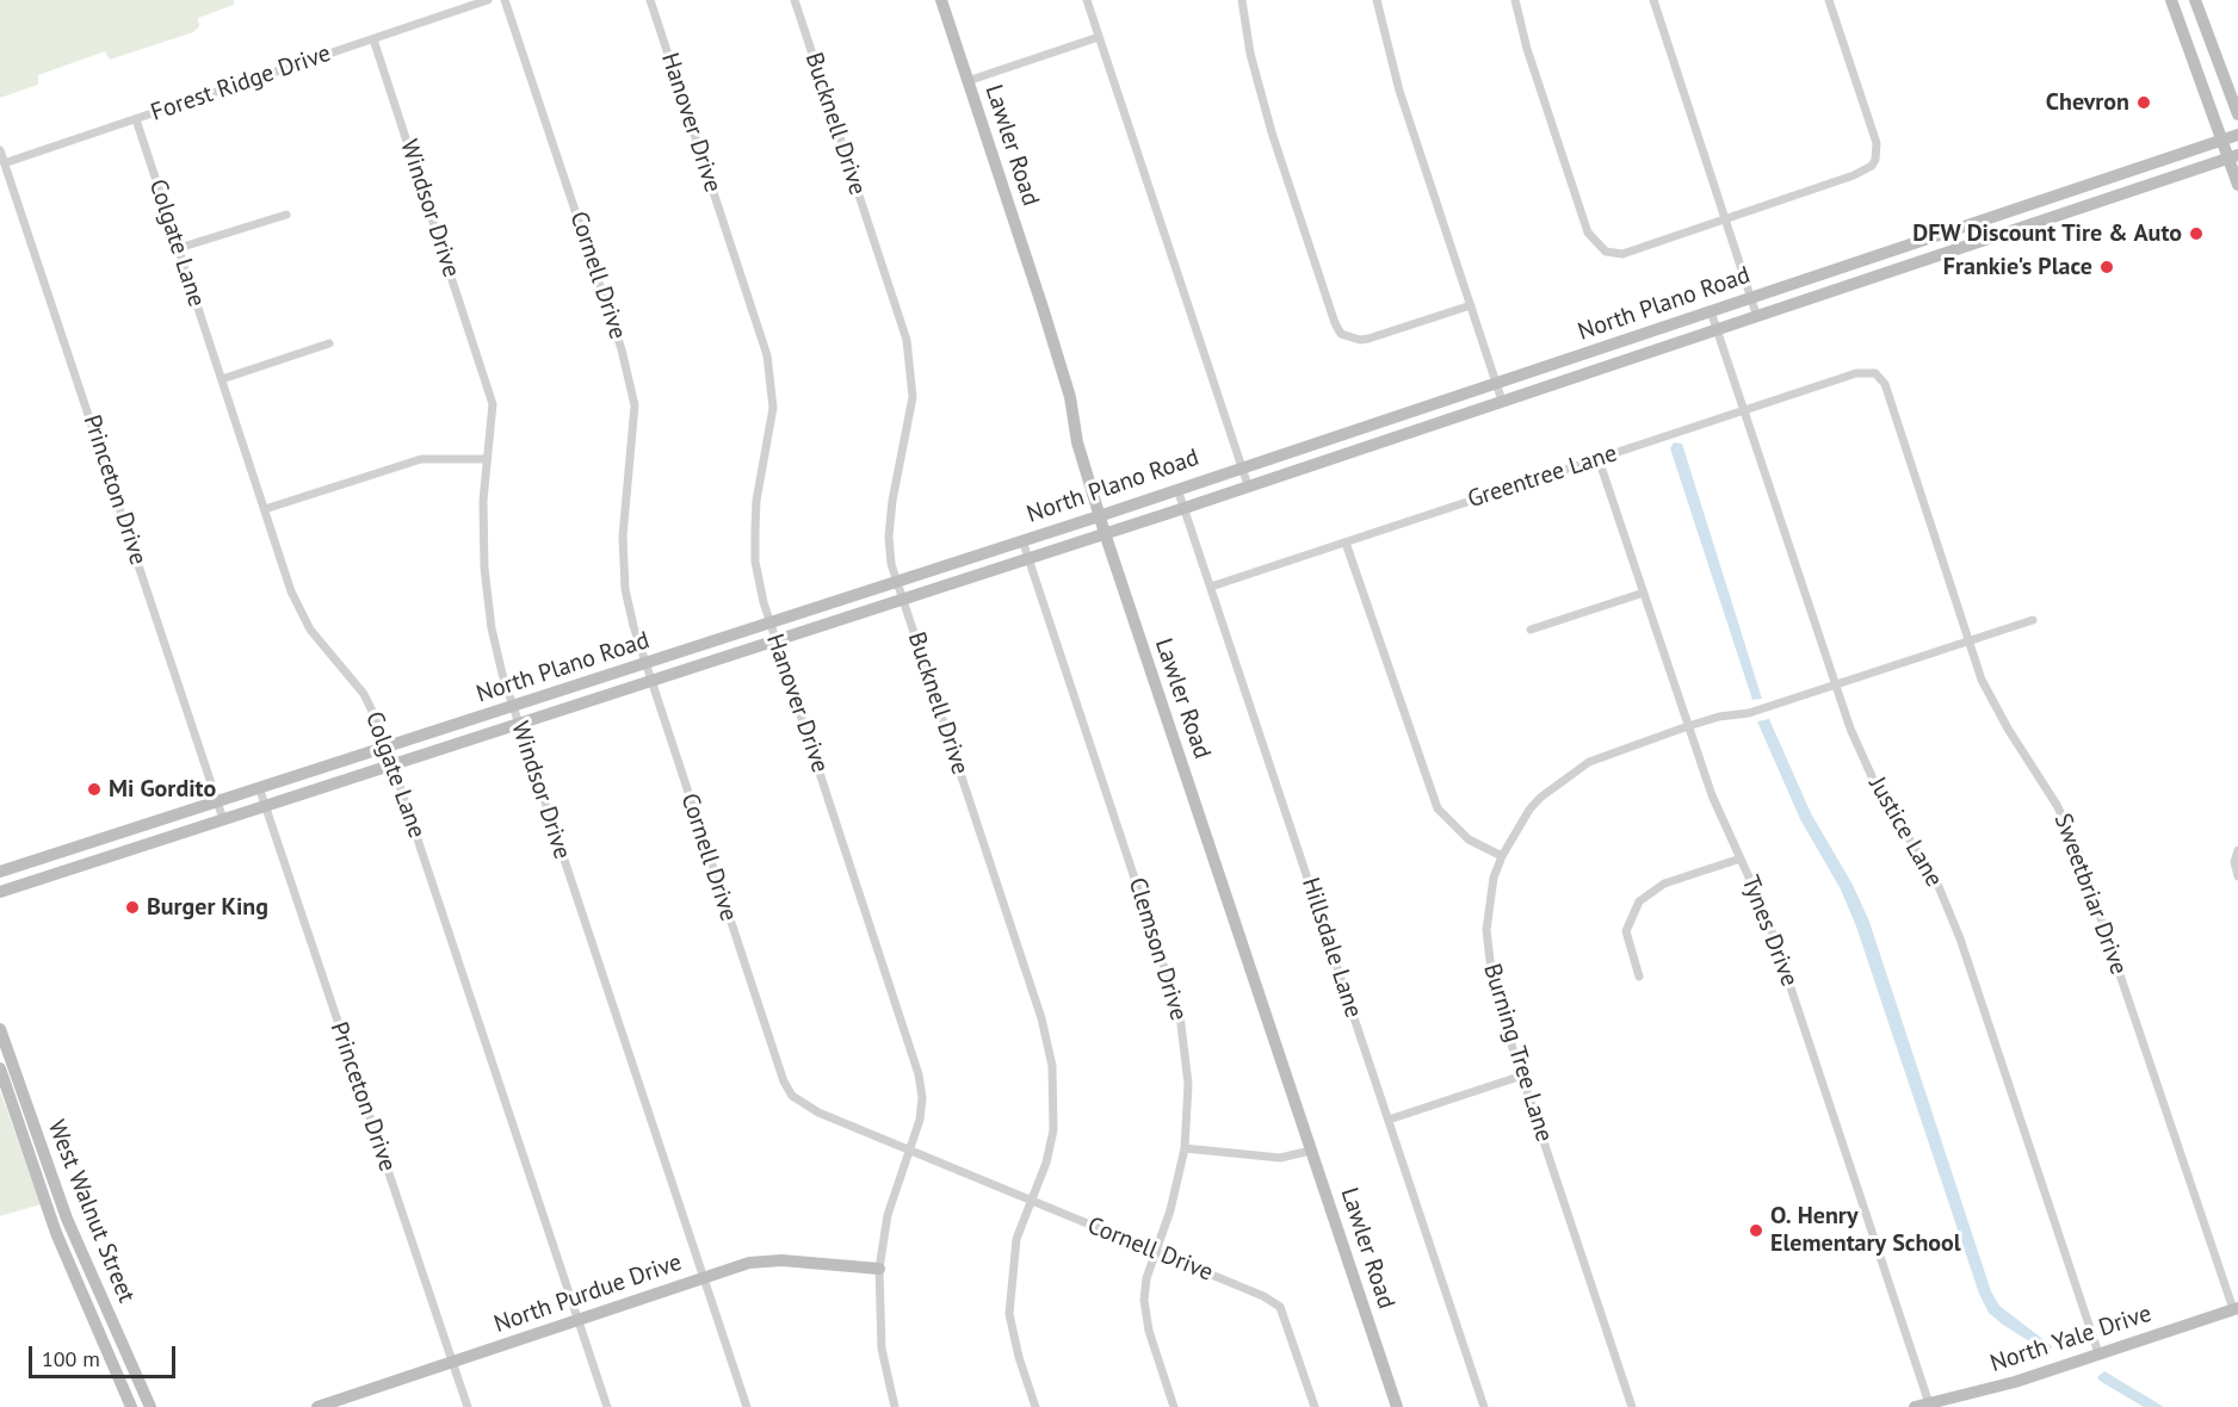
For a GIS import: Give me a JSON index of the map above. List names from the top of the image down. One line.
{"streets":{"main road":["Lawler Road","North Plano Road","West Walnut Street","North Purdue Drive","North Yale Drive"],"street":["Forest Ridge Drive","Hanover Drive","Bucknell Drive","Windsor Drive","Colgate Lane","Cornell Drive","Greentree Lane","Princeton Drive","Justice Lane","Sweetbriar Drive","Tynes Drive","Hillsdale Lane","Clemson Drive","Burning Tree Lane"]},"crossings":[["Forest Ridge Drive","Windsor Drive"],["Forest Ridge Drive","Colgate Lane"],["Forest Ridge Drive","Princeton Drive"],["Hanover Drive","Cornell Drive"],["Hanover Drive","North Plano Road"],["Hanover Drive","North Purdue Drive"],["Bucknell Drive","Cornell Drive"],["Bucknell Drive","North Plano Road"],["Lawler Road","North Plano Road"],["Windsor Drive","North Plano Road"],["Windsor Drive","North Purdue Drive"],["Colgate Lane","North Plano Road"],["Colgate Lane","North Purdue Drive"],["Cornell Drive","North Plano Road"],["Cornell Drive","Clemson Drive"],["North Plano Road","Princeton Drive"],["North Plano Road","Justice Lane"],["North Plano Road","Hillsdale Lane"],["North Plano Road","Clemson Drive"],["Greentree Lane","Justice Lane"],["Greentree Lane","Sweetbriar Drive"],["Greentree Lane","Tynes Drive"],["Greentree Lane","Hillsdale Lane"],["Princeton Drive","North Purdue Drive"],["Justice Lane","Burning Tree Lane"],["Justice Lane","North Yale Drive"],["Sweetbriar Drive","Burning Tree Lane"],["Sweetbriar Drive","North Yale Drive"],["Tynes Drive","Burning Tree Lane"],["Tynes Drive","North Yale Drive"]],"places":["Chevron","DFW Discount Tire & Auto","Frankie's Place","Mi Gordito","Burger King","O. Henry Elementary School"],"scale_bar":"100 m"}
